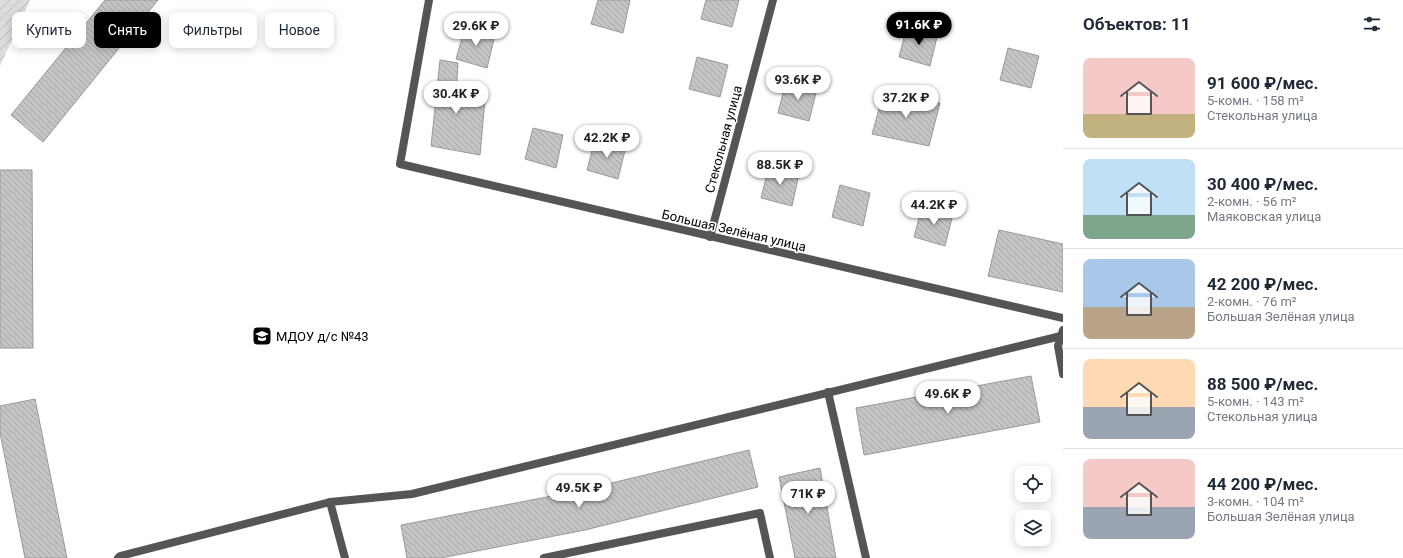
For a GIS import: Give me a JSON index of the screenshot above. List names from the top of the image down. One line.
{"streets":{"street":["Стекольная улица","Большая Зелёная улица"]},"crossings":[["Стекольная улица","Большая Зелёная улица"]],"places":{"school or university":["МДОУ д/с №43"]},"page":{"heading":"Объектов: 11","price":["91.6K ₽","29.6K ₽","93.6K ₽","30.4K ₽","37.2K ₽","42.2K ₽","88.5K ₽","44.2K ₽","49.6K ₽","49.5K ₽","71K ₽"],"chip":["Купить","Снять","Фильтры","Новое"],"list":[{"name":"91 600 ₽/мес.","note":"5-комн. · 158 m² · Стекольная улица"},{"name":"30 400 ₽/мес.","note":"2-комн. · 56 m² · Маяковская улица"},{"name":"42 200 ₽/мес.","note":"2-комн. · 76 m² · Большая Зелёная улица"},{"name":"88 500 ₽/мес.","note":"5-комн. · 143 m² · Стекольная улица"},{"name":"44 200 ₽/мес.","note":"3-комн. · 104 m² · Большая Зелёная улица"}]}}
